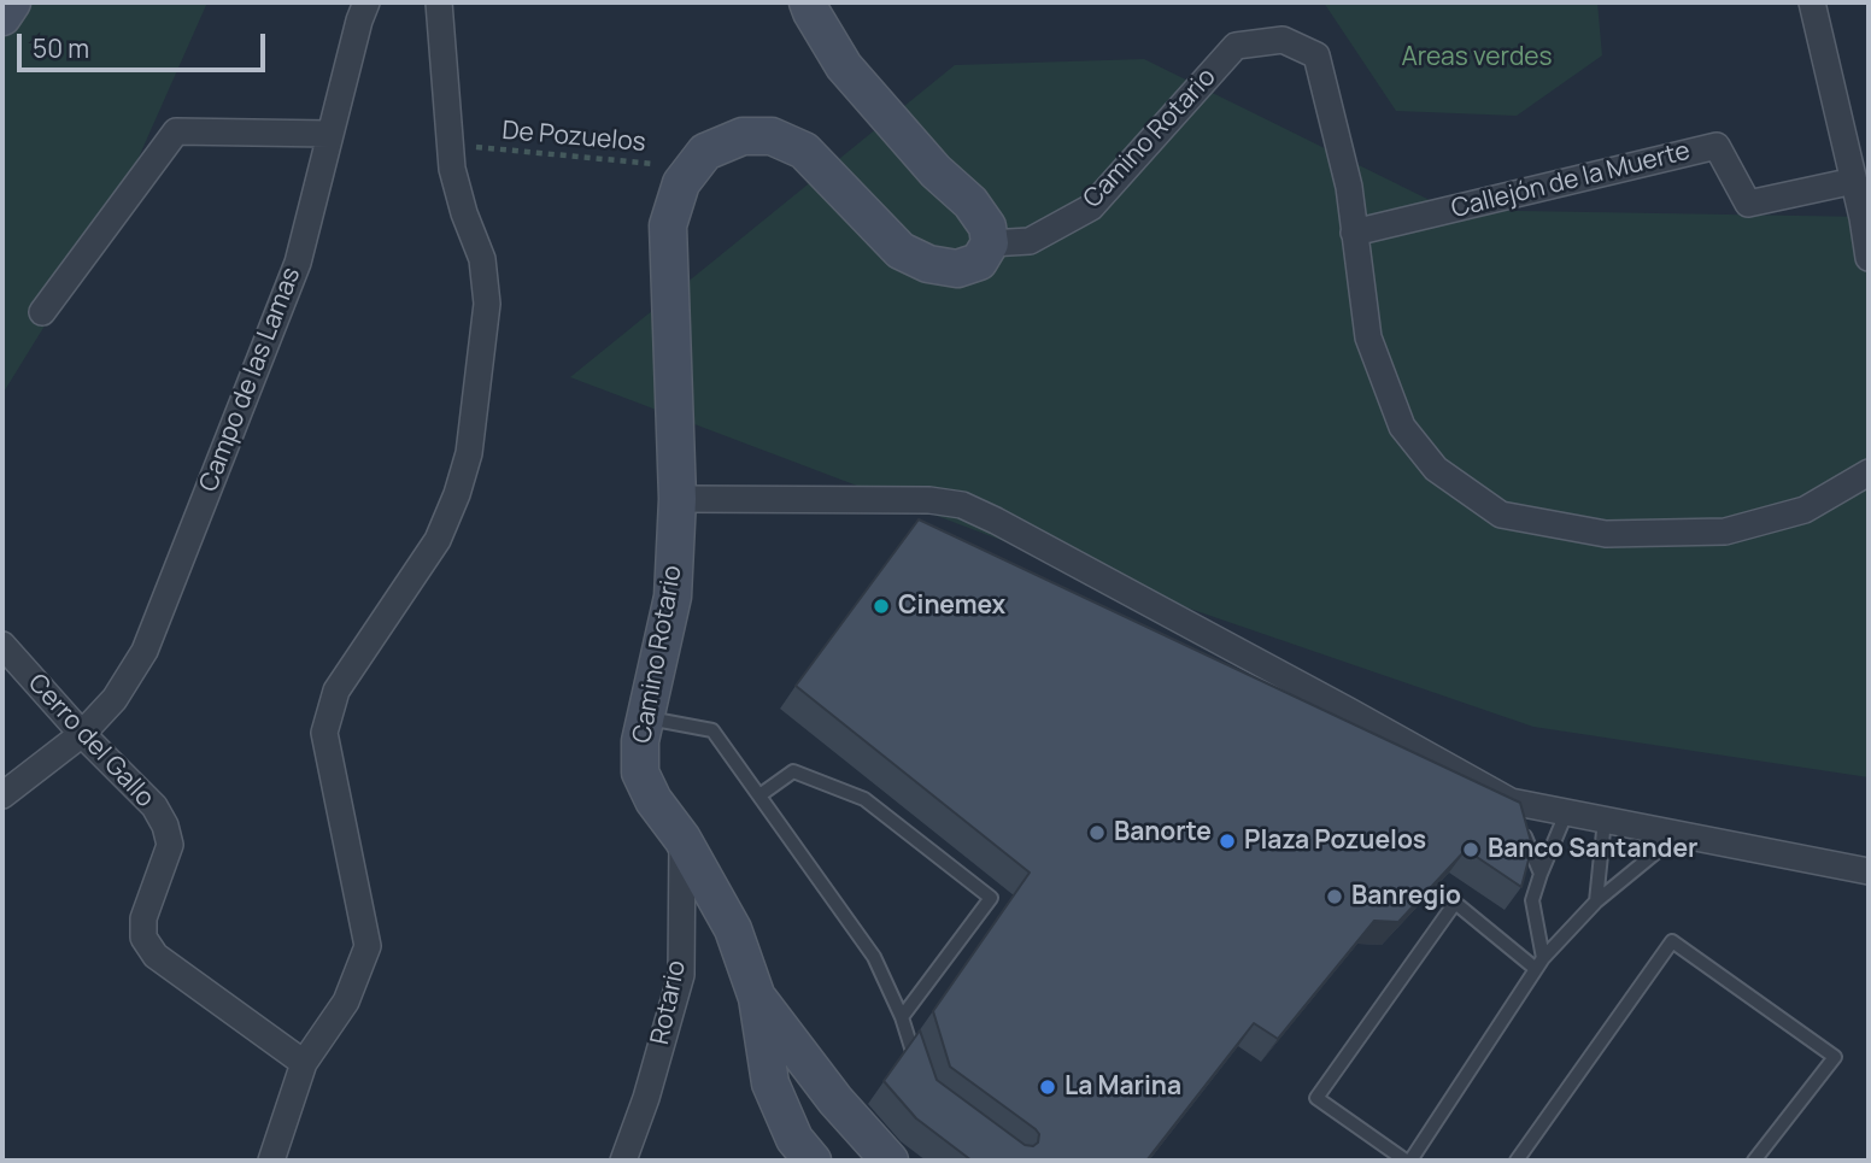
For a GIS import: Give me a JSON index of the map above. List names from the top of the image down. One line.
{"streets":{"street":["Camino Rotario","Callejón de la Muerte","Campo de las Lamas","Cerro del Gallo","Rotario"],"path":["De Pozuelos"]},"crossings":[["De Pozuelos","Camino Rotario"],["Camino Rotario","Callejón de la Muerte"],["Camino Rotario","Rotario"],["Campo de las Lamas","Cerro del Gallo"]],"parks":["Areas verdes"],"places":["Cinemex","Banorte","Plaza Pozuelos","Banco Santander","Banregio","La Marina"],"scale_bar":"50 m"}
